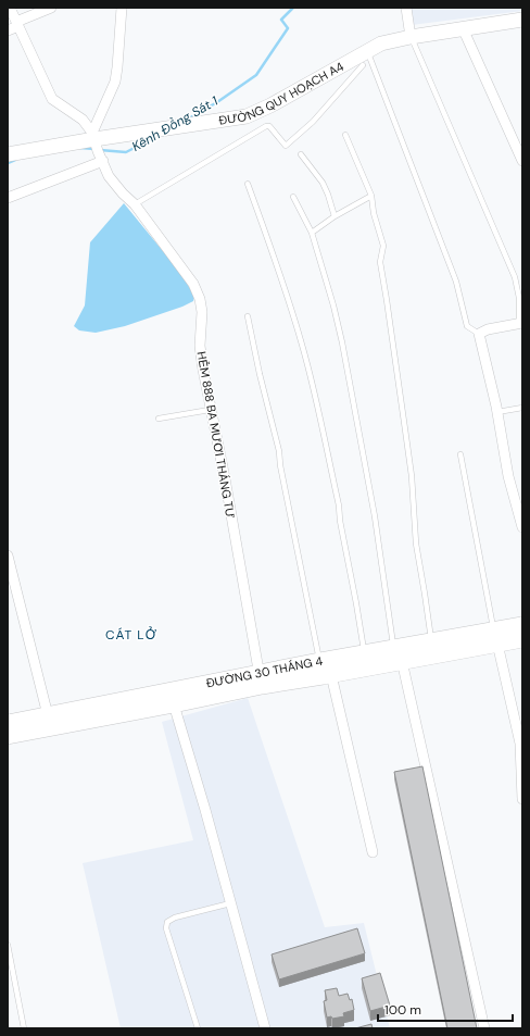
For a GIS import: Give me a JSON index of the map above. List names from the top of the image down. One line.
{"streets":{"main road":["ĐƯỜNG 30 THÁNG 4"],"street":["ĐƯỜNG QUY HOẠCH A4","HẺM 888 BA MƯƠI THÁNG TƯ"]},"crossings":[["ĐƯỜNG QUY HOẠCH A4","HẺM 888 BA MƯƠI THÁNG TƯ"],["HẺM 888 BA MƯƠI THÁNG TƯ","ĐƯỜNG 30 THÁNG 4"]],"districts":["CÁT LỞ"],"water":["Kênh Đồng Sát 1"],"scale_bar":"100 m"}
